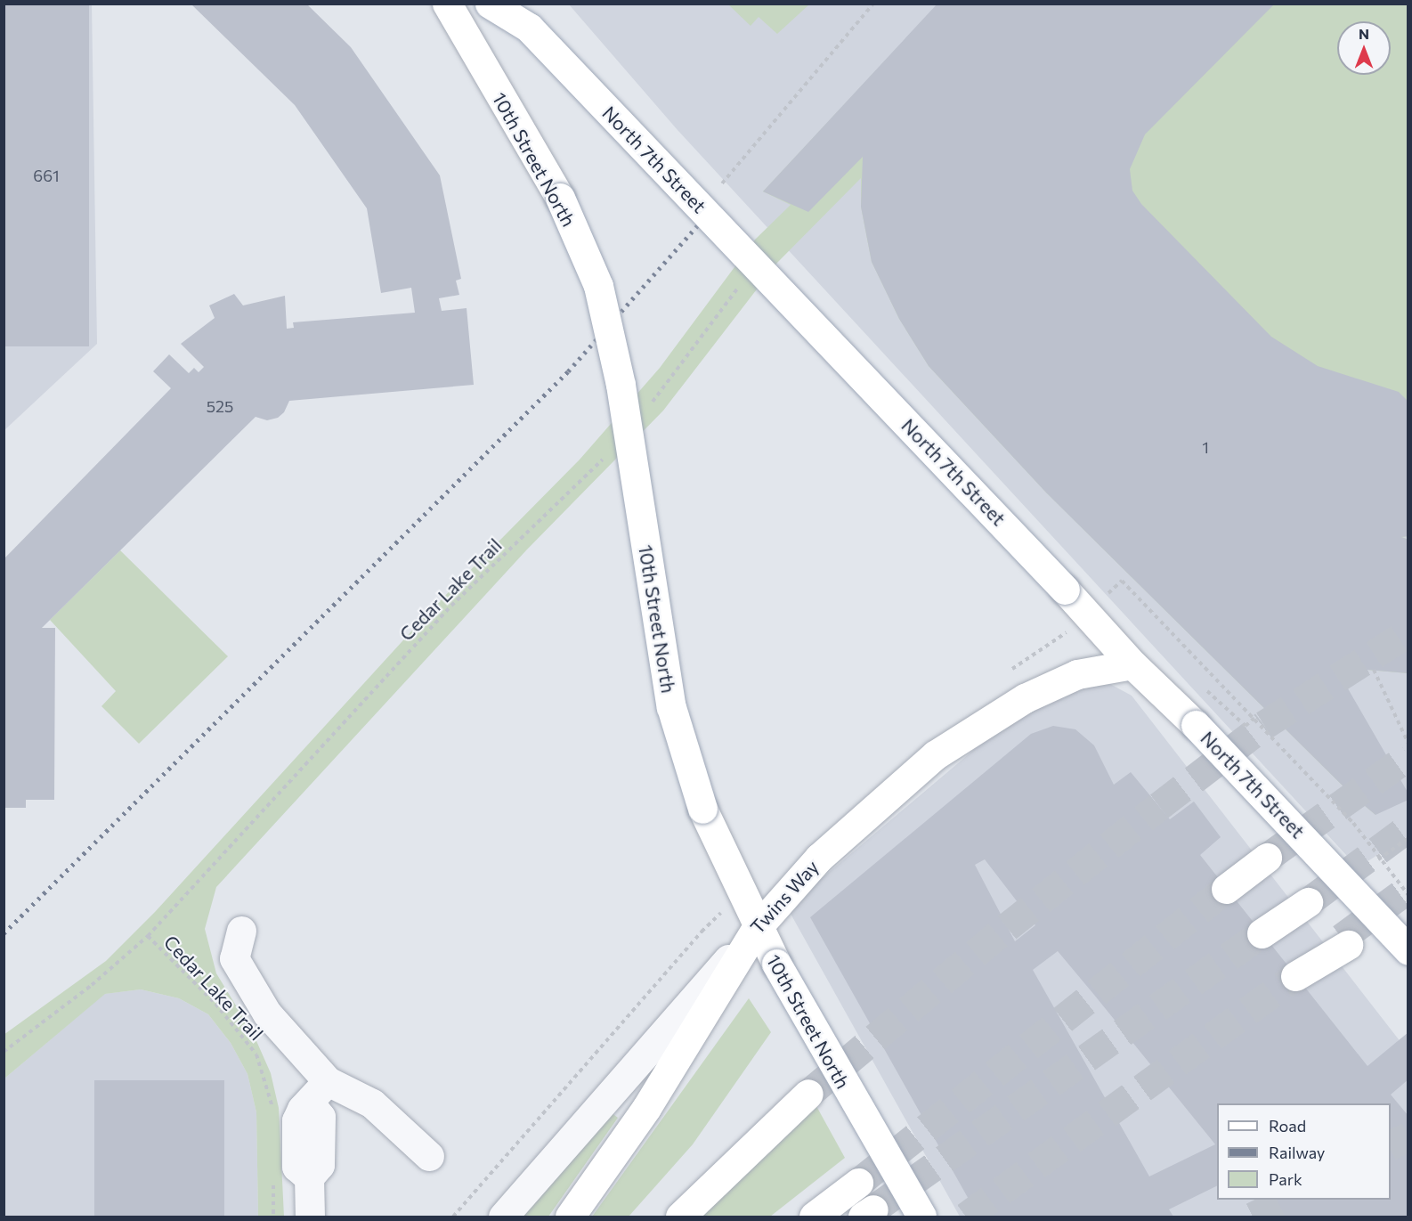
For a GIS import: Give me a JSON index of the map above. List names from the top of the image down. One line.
{"streets":{"main road":["10th Street North","North 7th Street","Twins Way"],"path":["Cedar Lake Trail"]},"crossings":[["10th Street North","Twins Way"],["North 7th Street","Twins Way"]],"house_numbers":["661","525","1"],"legend":["Road","Railway","Park"],"north":"top"}
